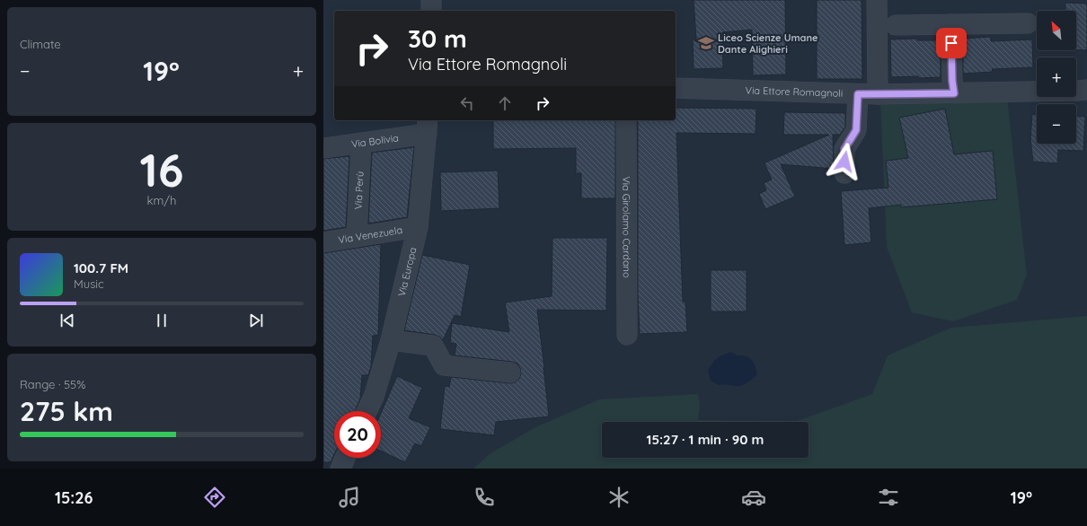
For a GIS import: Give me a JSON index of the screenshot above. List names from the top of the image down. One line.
{"streets":{"street":["Via Ettore Romagnoli","Via Bolivia","Via Perù","Via Girolamo Cardano","Via Venezuela","Via Europa"]},"crossings":[["Via Bolivia","Via Perù"],["Via Bolivia","Via Europa"],["Via Perù","Via Venezuela"],["Via Venezuela","Via Europa"]],"places":{"school or university":["Liceo Scienze Umane Dante Alighieri"]},"north":"top left","page":{"tile":["Climate",["16","km/h"],["Range · 55%","275 km"]],"map_buttons":["+","−"],"turn":["30 m","Via Ettore Romagnoli"],"heat":["−","19°","+"],"song":["100.7 FM","Music"],"limit":"20","trip":"15:27 · 1 min · 90 m","tabs":["15:26","19°"]}}
